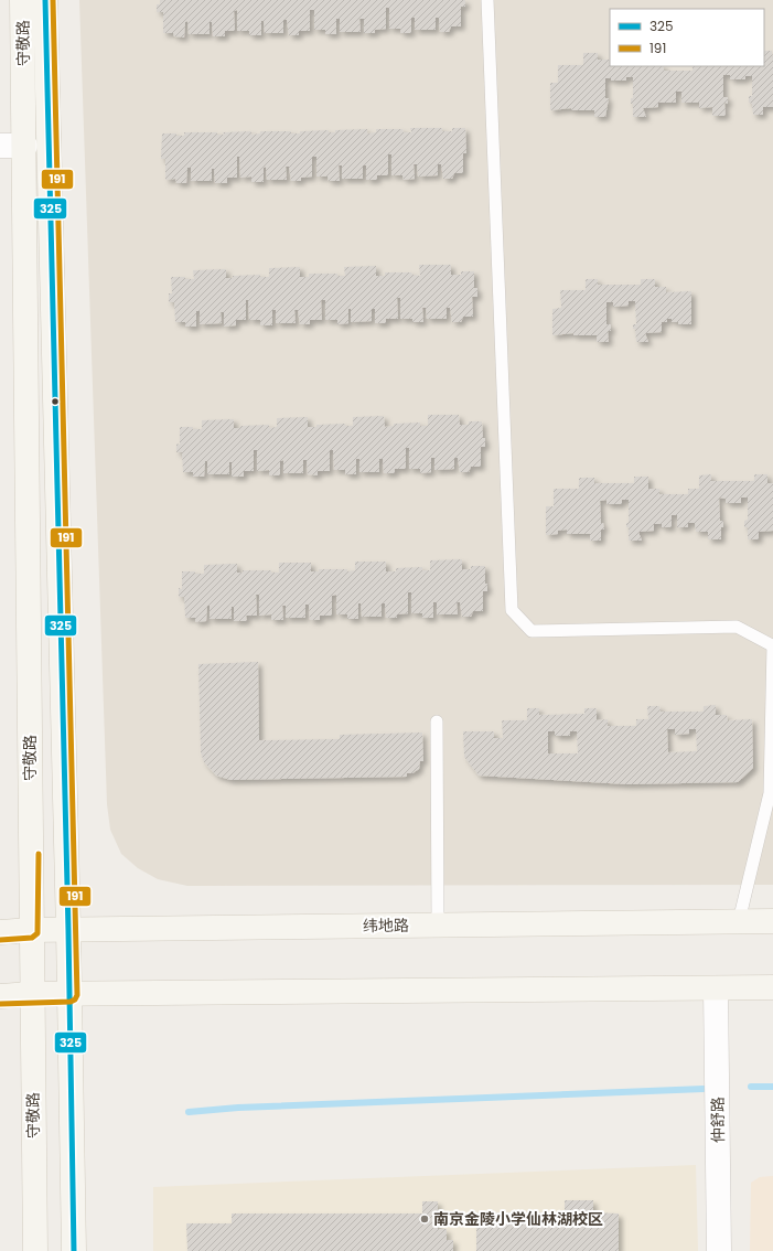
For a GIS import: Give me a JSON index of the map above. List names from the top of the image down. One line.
{"streets":{"main road":["守敬路","纬地路"],"street":["仲舒路"]},"crossings":[["守敬路","纬地路"]],"places":["南京金陵小学仙林湖校区"],"lines":["transit line 325","transit line 191"],"legend":["325","191"]}
